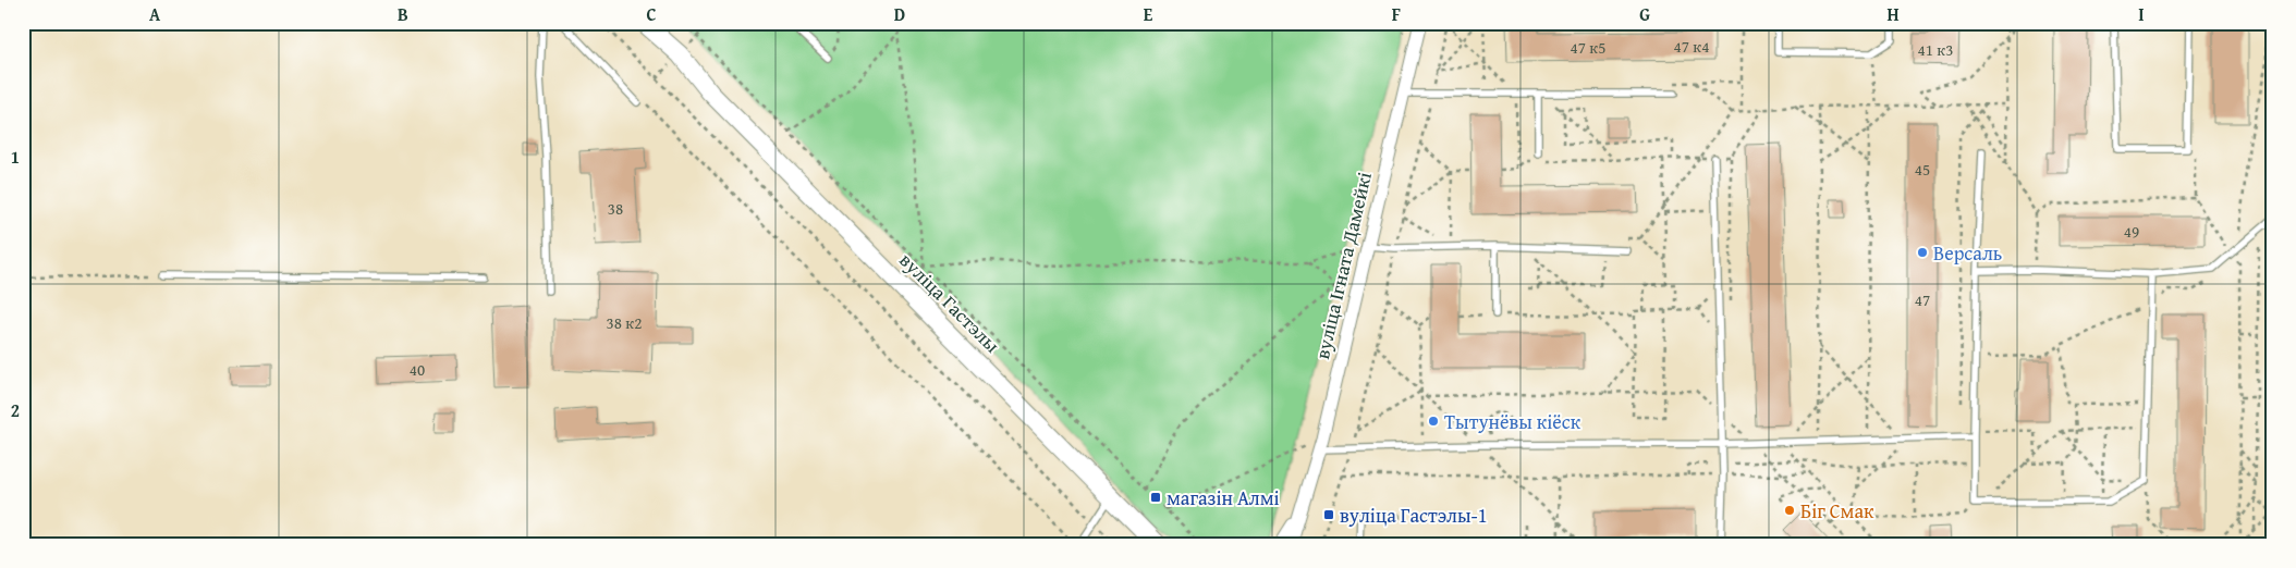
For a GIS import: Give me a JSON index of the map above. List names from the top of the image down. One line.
{"streets":{"main road":["вуліца Гастэлы"],"street":["вуліца Ігната Дамейкі"]},"places":{"other":["Версаль","Тытунёвы кіёск","Біг Смак"],"transit":["магазін Алмі","вуліца Гастэлы-1"]},"house_numbers":["47 к4","47 к5","41 к3","45","38","49","47","38 к2","40"],"grid":{"columns":["A","B","C","D","E","F","G","H","I"],"rows":["1","2"]}}
